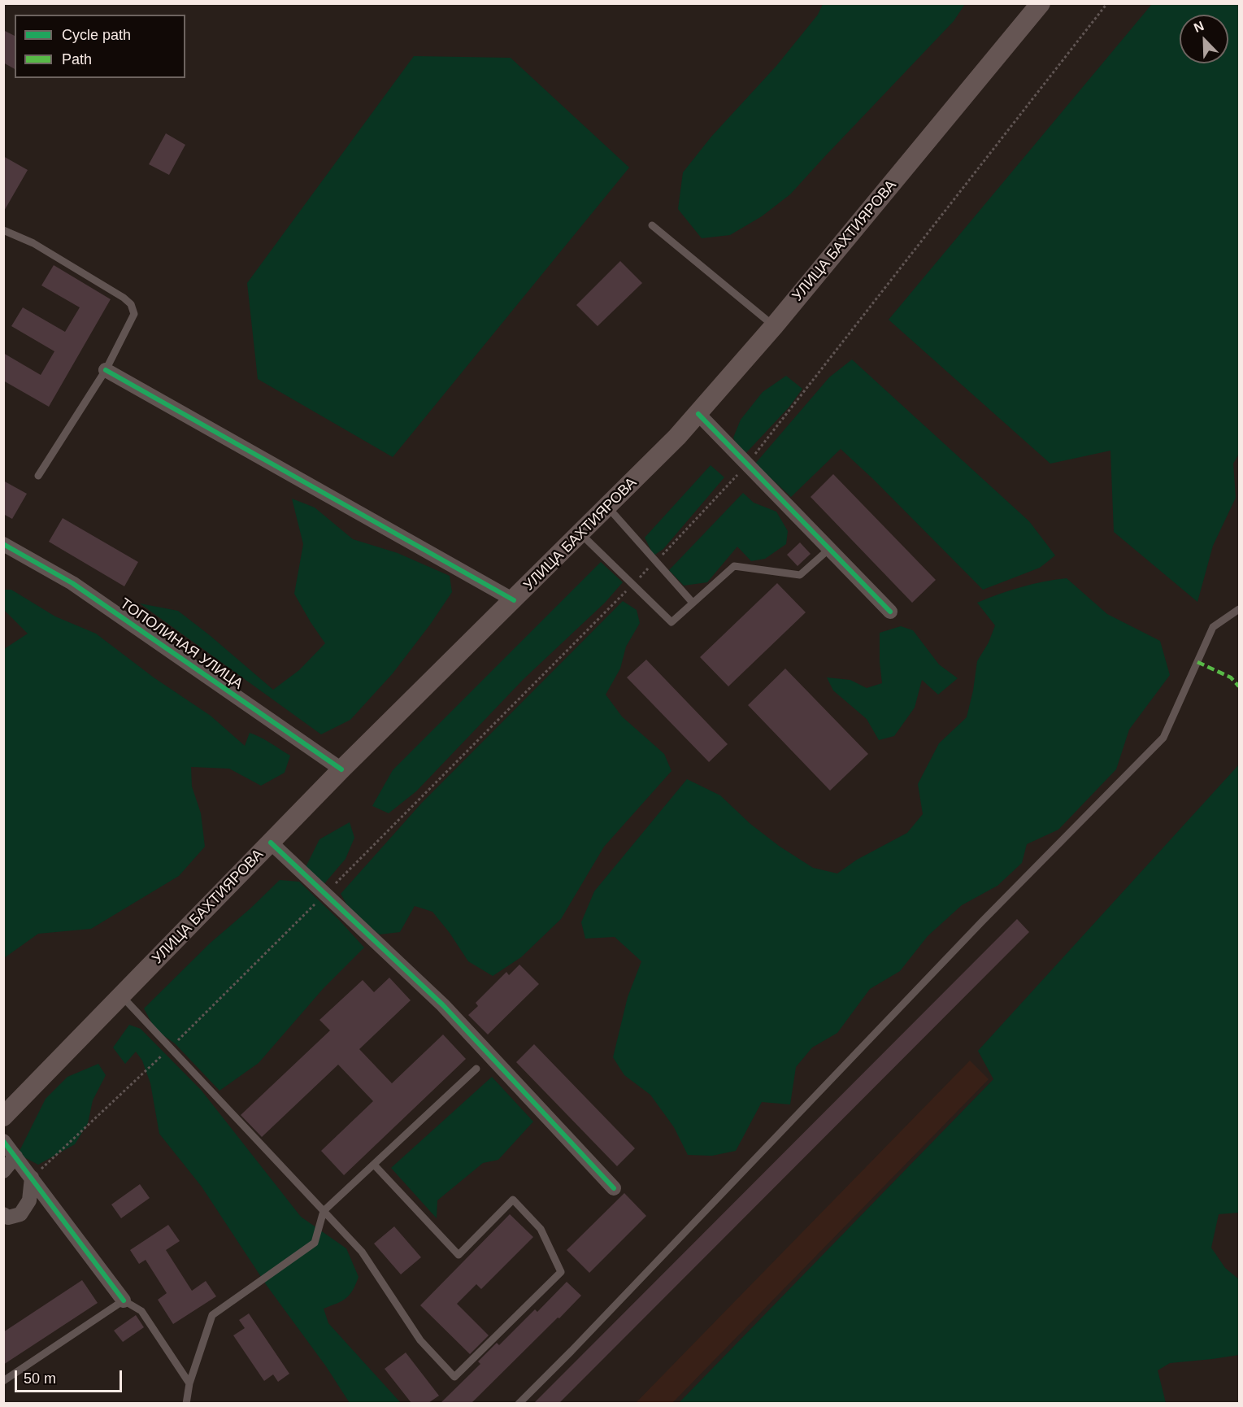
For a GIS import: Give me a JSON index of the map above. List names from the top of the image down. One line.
{"streets":{"main road":["УЛИЦА БАХТИЯРОВА"],"street":["ТОПОЛИНАЯ УЛИЦА"]},"crossings":[["УЛИЦА БАХТИЯРОВА","ТОПОЛИНАЯ УЛИЦА"]],"legend":["Cycle path","Path"],"scale_bar":"50 m","north":"top left"}
